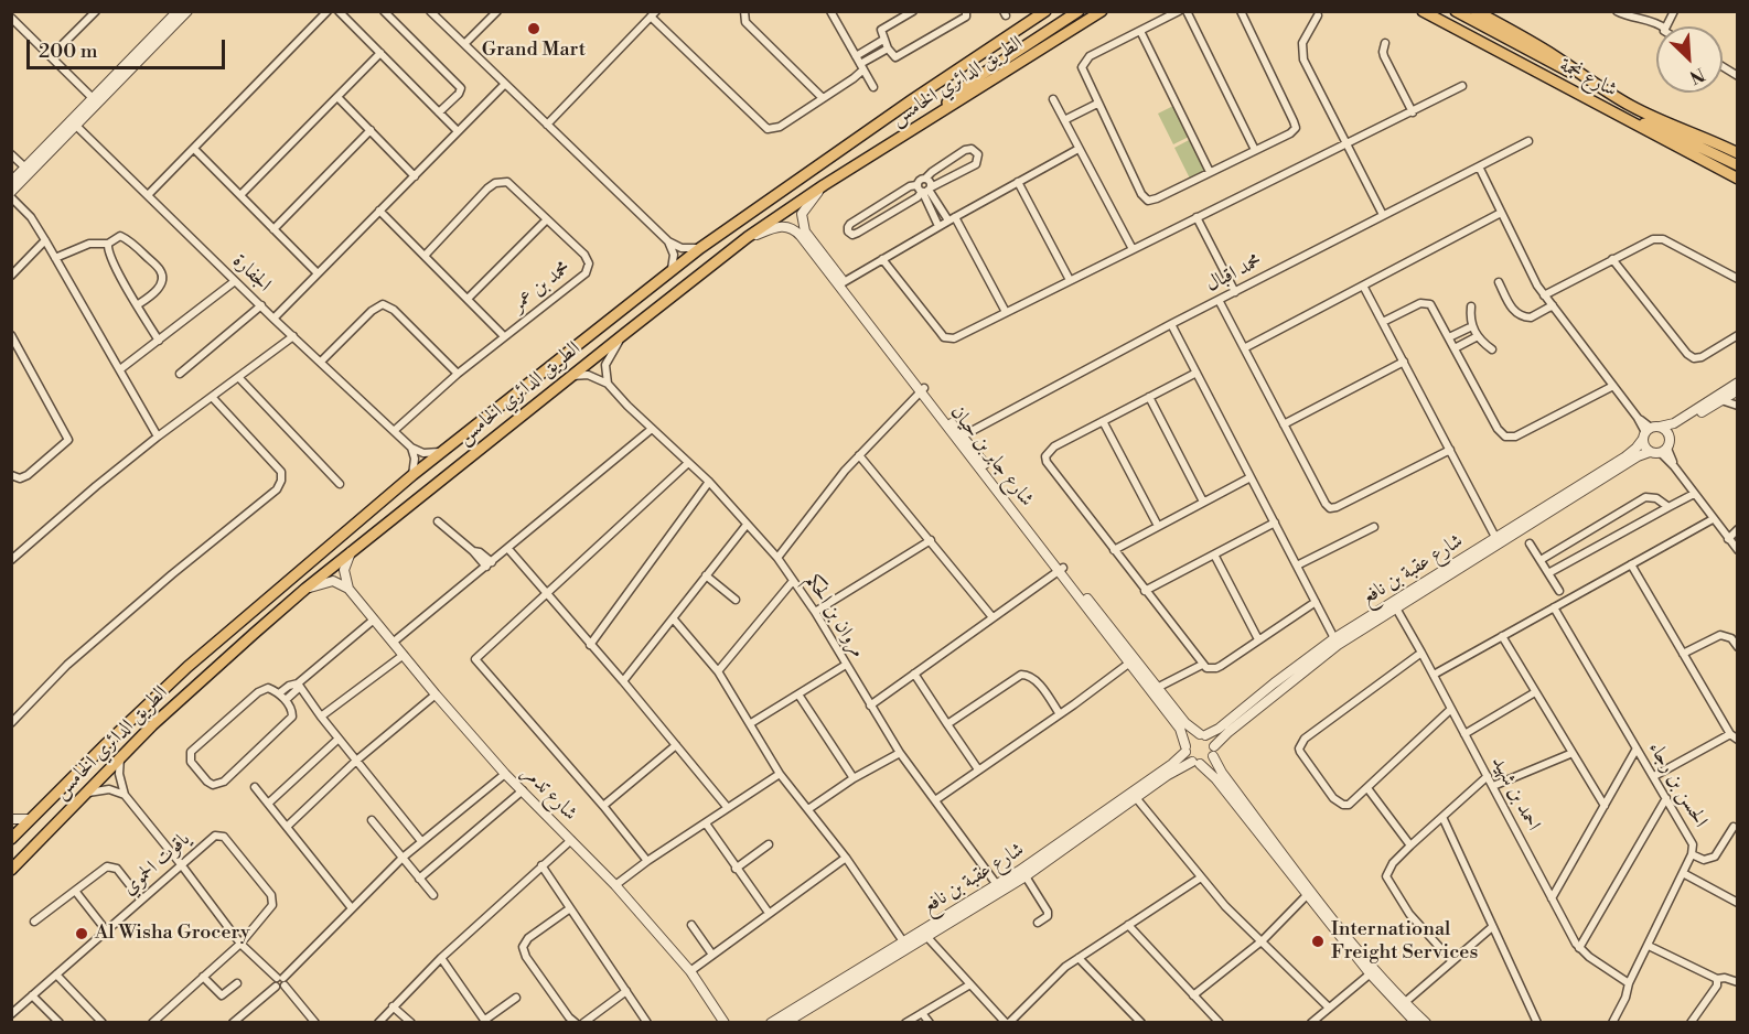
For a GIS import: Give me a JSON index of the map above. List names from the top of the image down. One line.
{"streets":{"main road":["شارع نجمة","الطريق الدائري الخامس"],"street":["الجفارة","محمد اقبال","محمد بن عمر","شارع جابر بن حيان","شارع عقبة بن نافع","مروان بن الحكم","الحسن بن رجاء","شارع تدمر","احمد بن شهيد","ياقوت الحموي"]},"crossings":[["الطريق الدائري الخامس","شارع جابر بن حيان"],["الجفارة","محمد بن عمر"],["محمد اقبال","شارع جابر بن حيان"],["شارع جابر بن حيان","شارع عقبة بن نافع"],["شارع عقبة بن نافع","مروان بن الحكم"],["شارع عقبة بن نافع","احمد بن شهيد"],["الحسن بن رجاء","احمد بن شهيد"]],"places":["Grand Mart","Al Wisha Grocery","International Freight Services"],"scale_bar":"200 m","north":"bottom right"}
